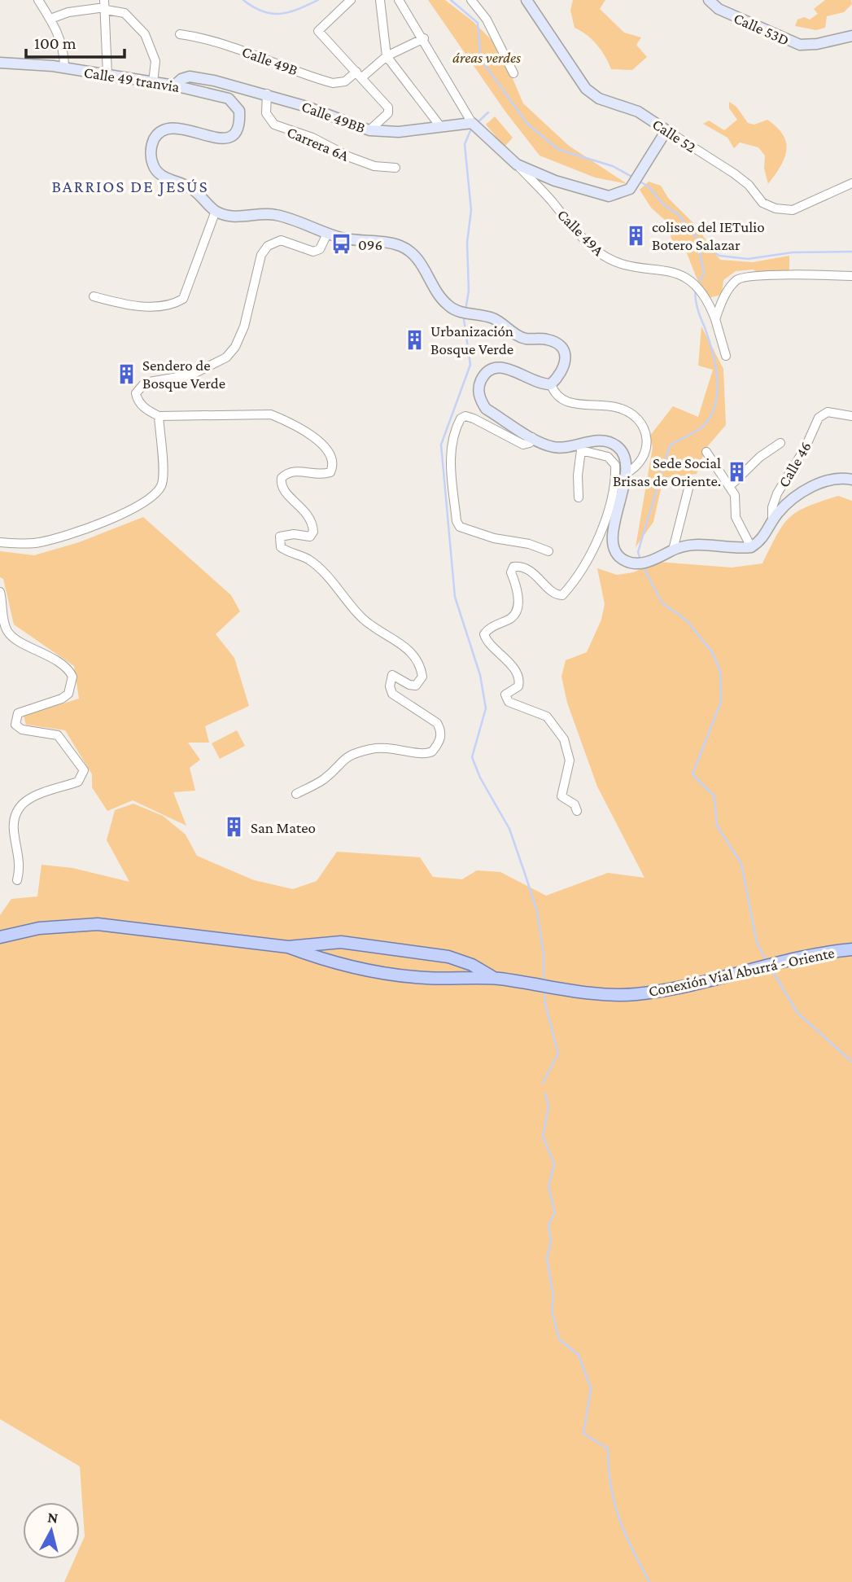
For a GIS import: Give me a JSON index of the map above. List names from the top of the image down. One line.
{"streets":{"main road":["Calle 53D","Calle 49 tranvia","Calle 49BB","Calle 52","Conexión Vial Aburrá - Oriente"],"street":["Calle 49B","Carrera 6A","Calle 49A","Calle 46"]},"crossings":[["Calle 49 tranvia","Calle 49BB"],["Calle 49BB","Carrera 6A"]],"districts":["BARRIOS DE JESÚS"],"parks":["áreas verdes"],"places":{"building":["coliseo del IETulio Botero Salazar","Urbanización Bosque Verde","Sendero de Bosque Verde","Sede Social Brisas de Oriente.","San Mateo"],"bus stop":["096"]},"scale_bar":"100 m","north":"top"}
